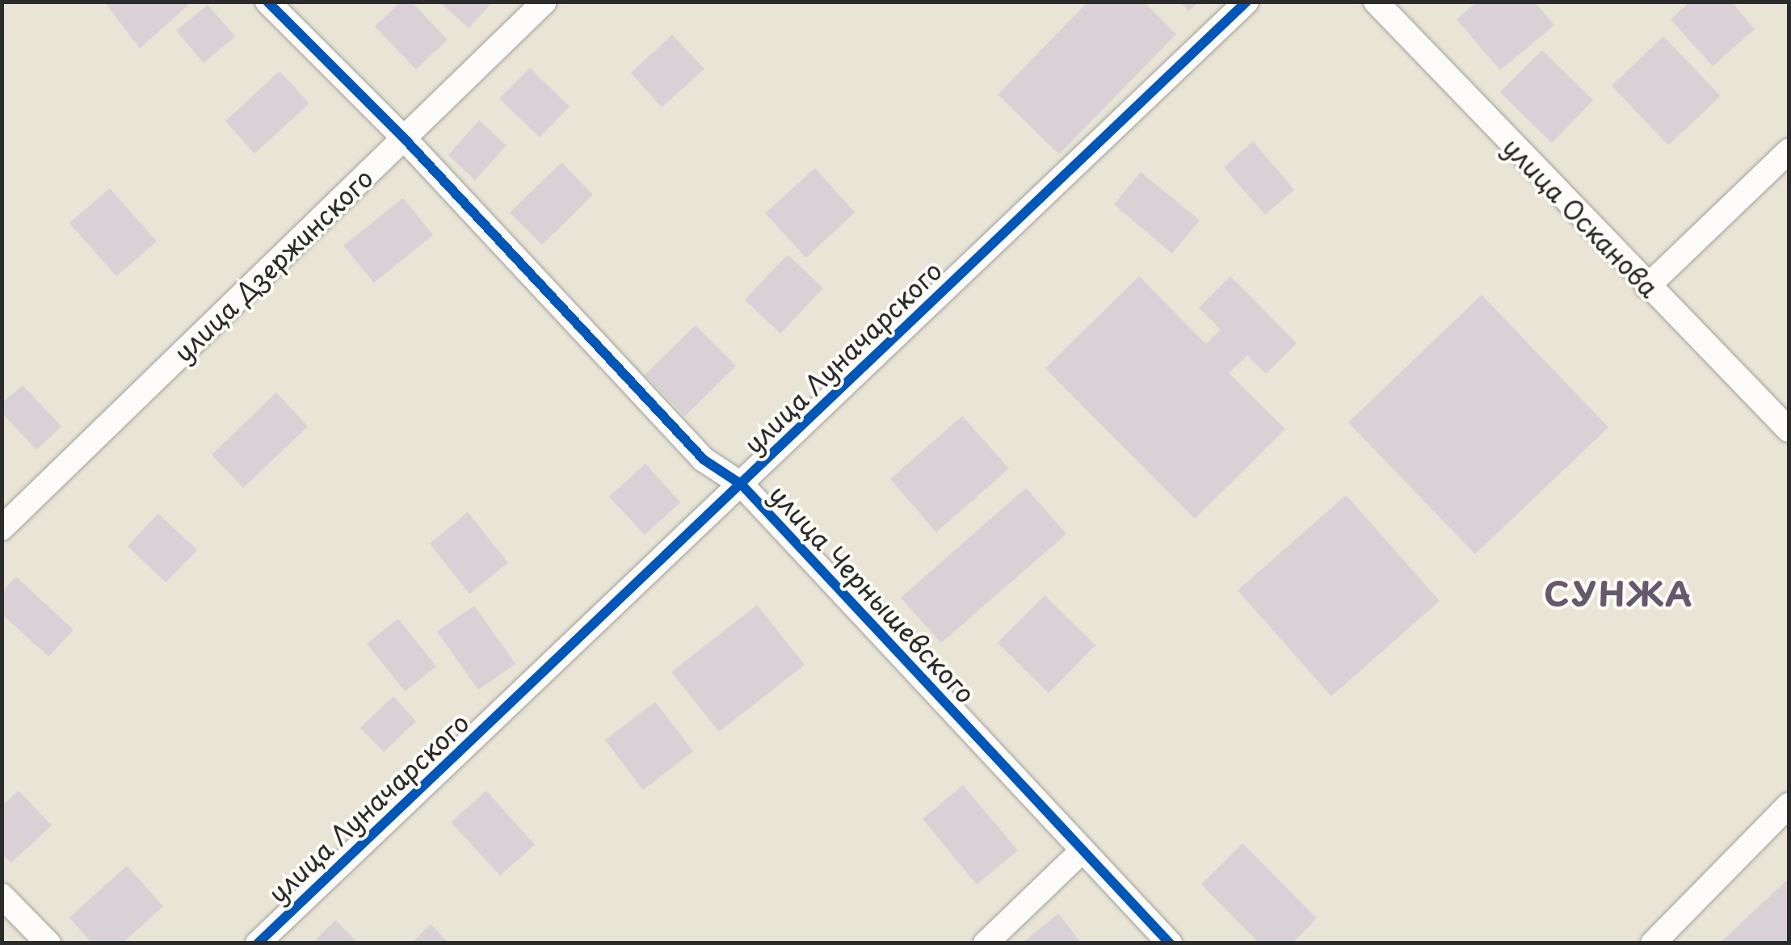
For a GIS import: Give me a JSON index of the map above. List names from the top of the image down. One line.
{"streets":{"street":["улица Осканова","улица Дзержинского","улица Луначарского","улица Чернышевского"]},"crossings":[["улица Дзержинского","улица Чернышевского"],["улица Луначарского","улица Чернышевского"]],"districts":["СУНЖА"]}
